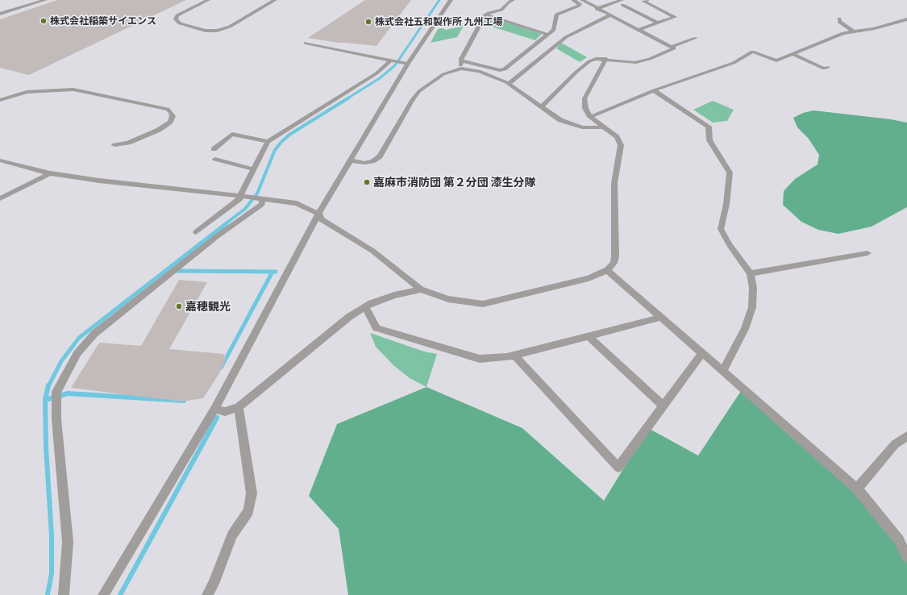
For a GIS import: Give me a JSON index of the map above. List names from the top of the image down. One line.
{"places":["株式会社稲築サイエンス","株式会社五和製作所 九州工場","嘉麻市消防団 第２分団 漆生分隊","嘉穂観光"]}
